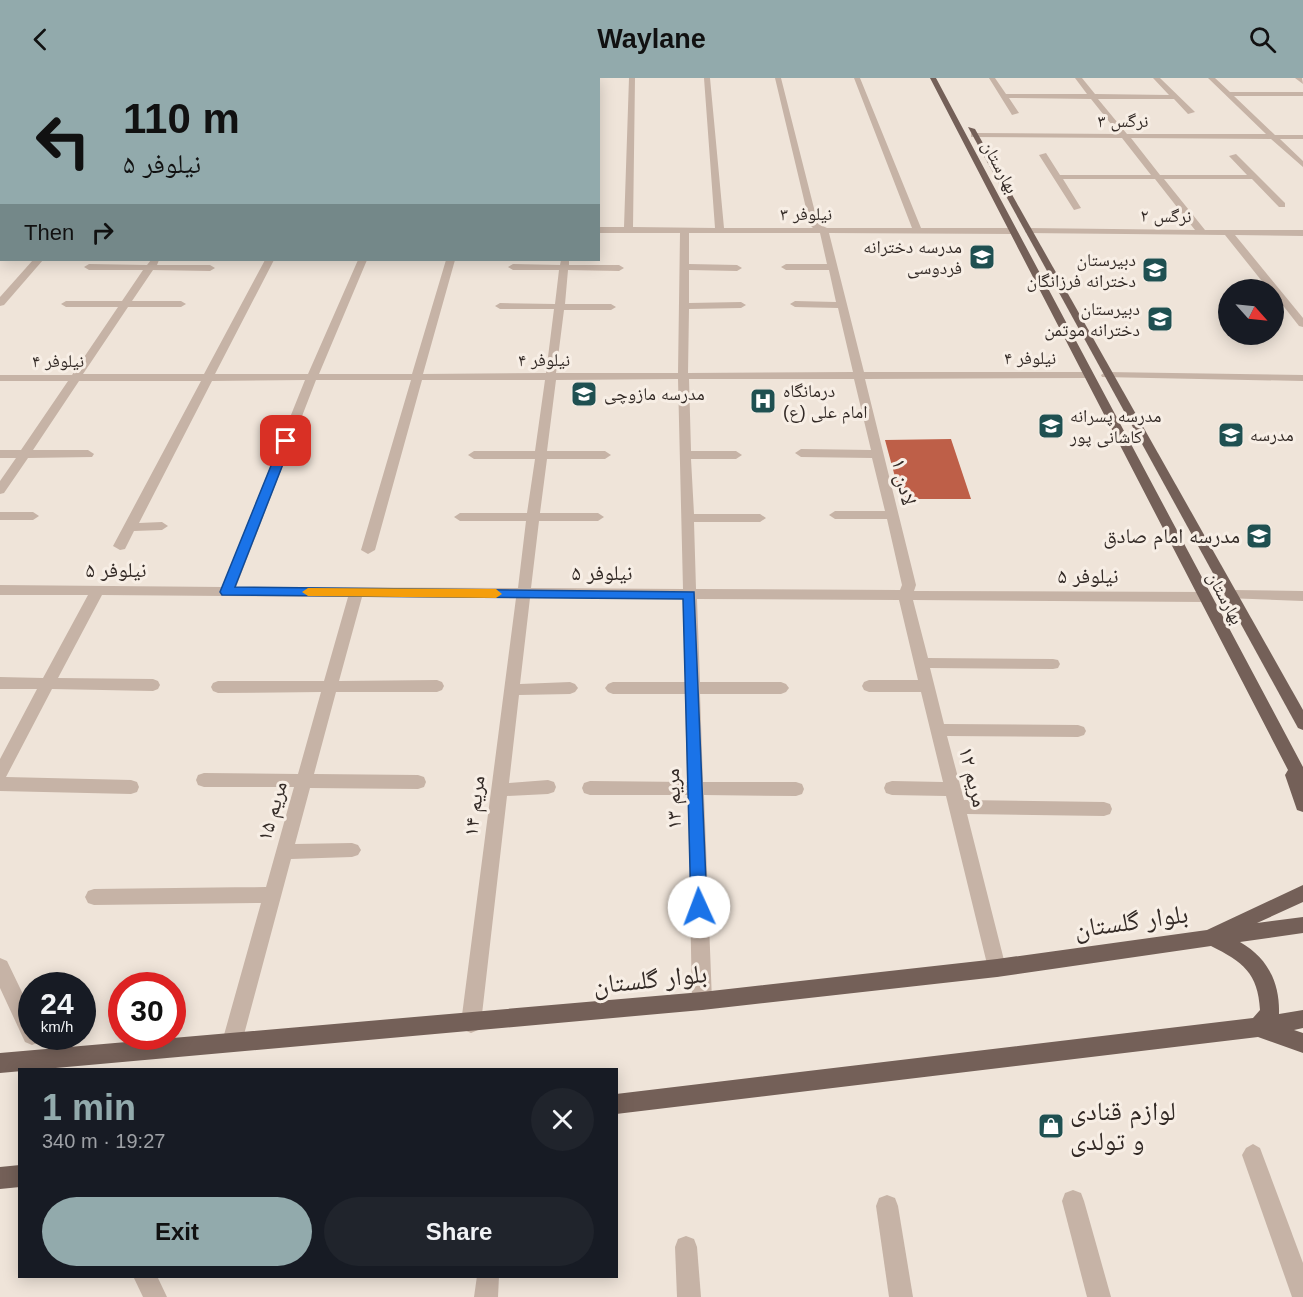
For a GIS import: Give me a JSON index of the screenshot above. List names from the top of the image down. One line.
{"streets":{"main road":["بهارستان","بلوار گلستان"],"street":["نرگس ۳","نیلوفر ۳","نرگس ۲","نیلوفر ۴","لادن ۱","نیلوفر ۵","مریم ۱۲","مریم ۱۳","مریم ۱۴","مریم ۱۵"]},"crossings":[["نرگس ۳","بهارستان"],["بهارستان","نیلوفر ۳"],["بهارستان","نرگس ۲"],["بهارستان","نیلوفر ۴"],["بهارستان","نیلوفر ۵"],["نیلوفر ۳","لادن ۱"],["نیلوفر ۳","مریم ۱۳"],["نیلوفر ۴","لادن ۱"],["نیلوفر ۴","مریم ۱۳"],["نیلوفر ۴","مریم ۱۴"],["لادن ۱","نیلوفر ۵"],["لادن ۱","مریم ۱۲"],["نیلوفر ۵","مریم ۱۲"],["نیلوفر ۵","مریم ۱۳"],["نیلوفر ۵","مریم ۱۴"],["نیلوفر ۵","مریم ۱۵"],["مریم ۱۲","بلوار گلستان"],["مریم ۱۳","بلوار گلستان"],["مریم ۱۴","بلوار گلستان"],["مریم ۱۵","بلوار گلستان"]],"places":{"school or university":["مدرسه دخترانه فردوسی","دبیرستان دخترانه فرزانگان","دبیرستان دخترانه موتمن","مدرسه مازوچی","مدرسه پسرانه کاشانی پور","مدرسه","مدرسه امام صادق"],"hospital":["درمانگاه امام علی (ع)"],"shop":["لوازم قنادی و تولدی"]},"north":"bottom right","page":{"header":"Waylane","turn":["110 m","نیلوفر ۵"],"then":"Then","speed":"24 km/h","limit":"30","heading":["1 min","340 m · 19:27"],"buttons":["Exit","Share"]}}
